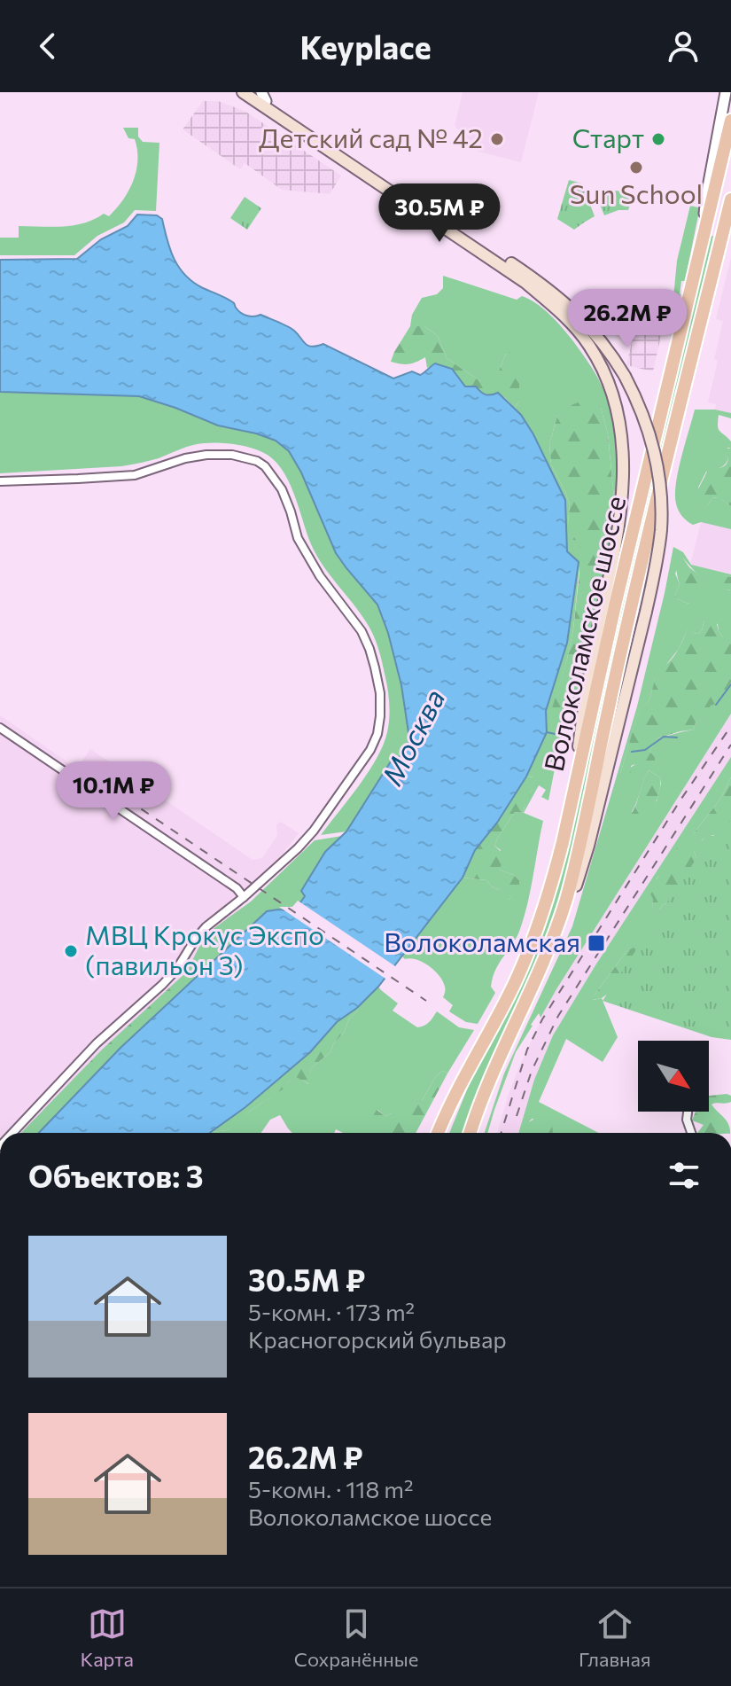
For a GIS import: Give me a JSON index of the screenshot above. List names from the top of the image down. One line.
{"streets":{"main road":["Волоколамское шоссе"]},"water":["Москва"],"places":{"other":["Детский сад № 42","Старт","Sun School","МВЦ Крокус Экспо (павильон 3)"],"transit":["Волоколамская"]},"north":"bottom right","page":{"header":"Keyplace","price":["30.5M ₽","26.2M ₽","10.1M ₽"],"heading":"Объектов: 3","list":[{"name":"30.5M ₽","note":"5-комн. · 173 m² · Красногорский бульвар"},{"name":"26.2M ₽","note":"5-комн. · 118 m² · Волоколамское шоссе"}],"tabs":["Карта","Сохранённые","Главная"]}}
